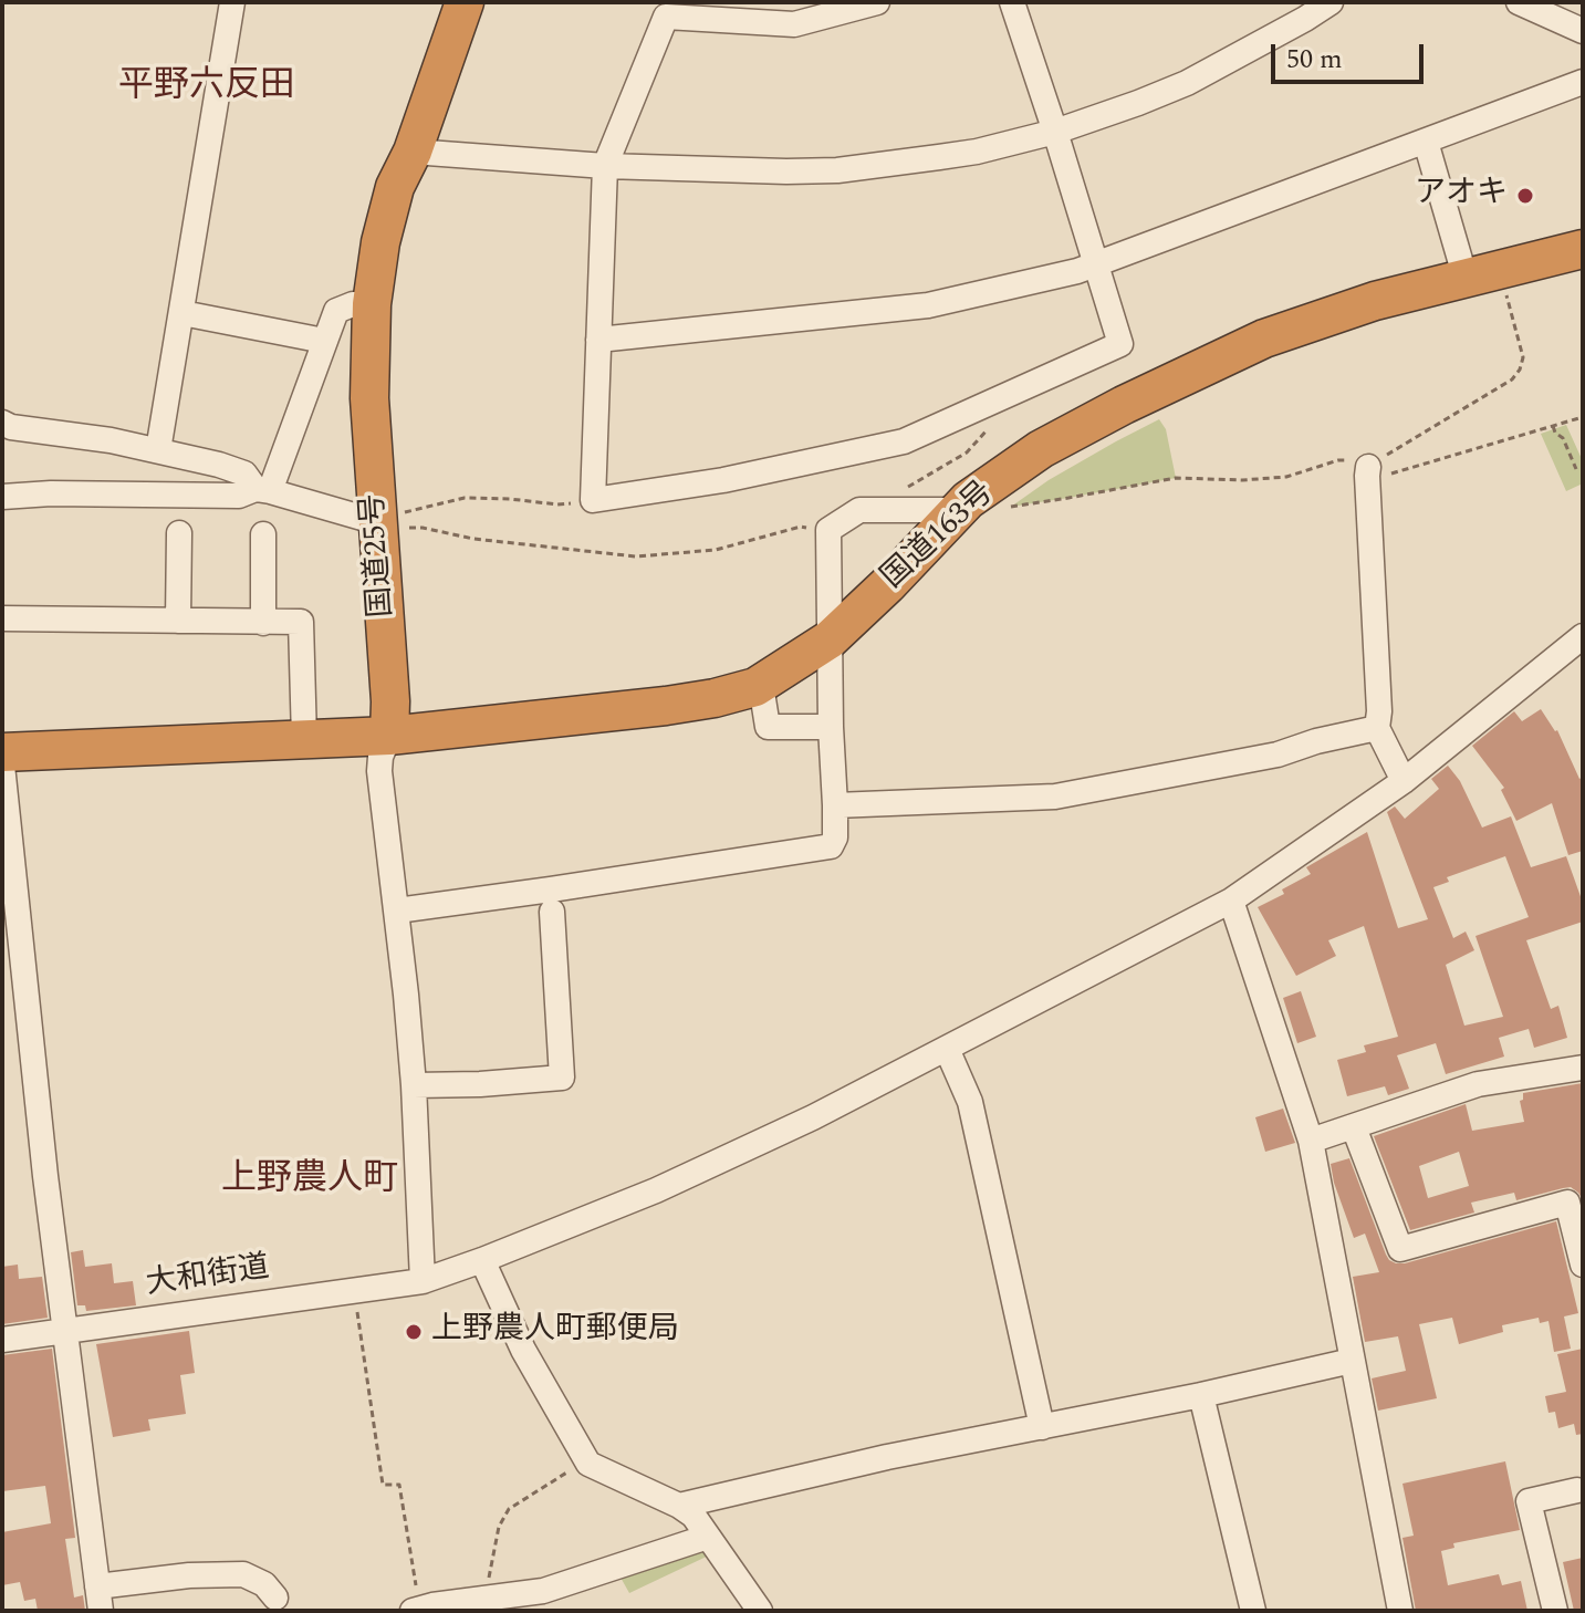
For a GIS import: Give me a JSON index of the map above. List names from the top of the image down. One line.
{"streets":{"highway":["国道163号","国道25号"],"street":["大和街道"]},"crossings":[["国道163号","国道25号"]],"districts":["平野六反田","上野農人町"],"places":["アオキ","上野農人町郵便局"],"scale_bar":"50 m"}
